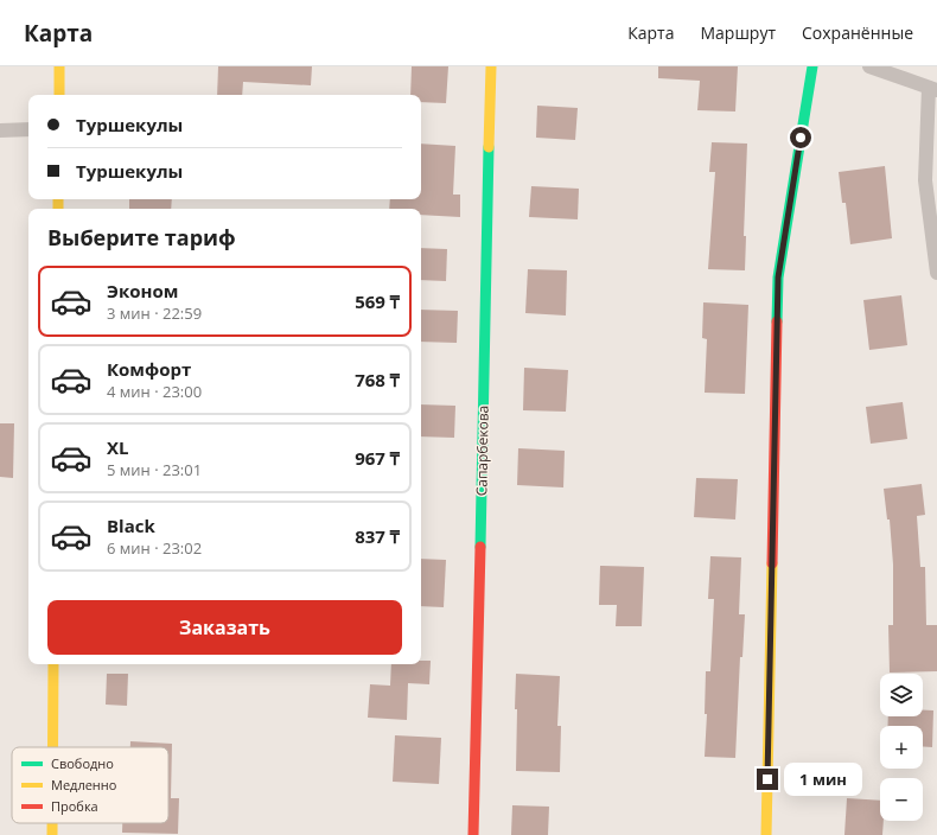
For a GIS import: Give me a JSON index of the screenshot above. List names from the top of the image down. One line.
{"streets":{"street":["Сапарбекова"]},"legend":["Свободно","Медленно","Пробка"],"page":{"header":"Карта","nav":["Карта","Маршрут","Сохранённые"],"banner":["Туршекулы","Туршекулы"],"heading":"Выберите тариф","list":[{"name":"Эконом","note":"3 мин · 22:59","value":"569 ₸"},{"name":"Комфорт","note":"4 мин · 23:00","value":"768 ₸"},{"name":"XL","note":"5 мин · 23:01","value":"967 ₸"},{"name":"Black","note":"6 мин · 23:02","value":"837 ₸"}],"buttons":"Заказать","map_buttons":["+","−"],"bubble":"1 мин"}}
